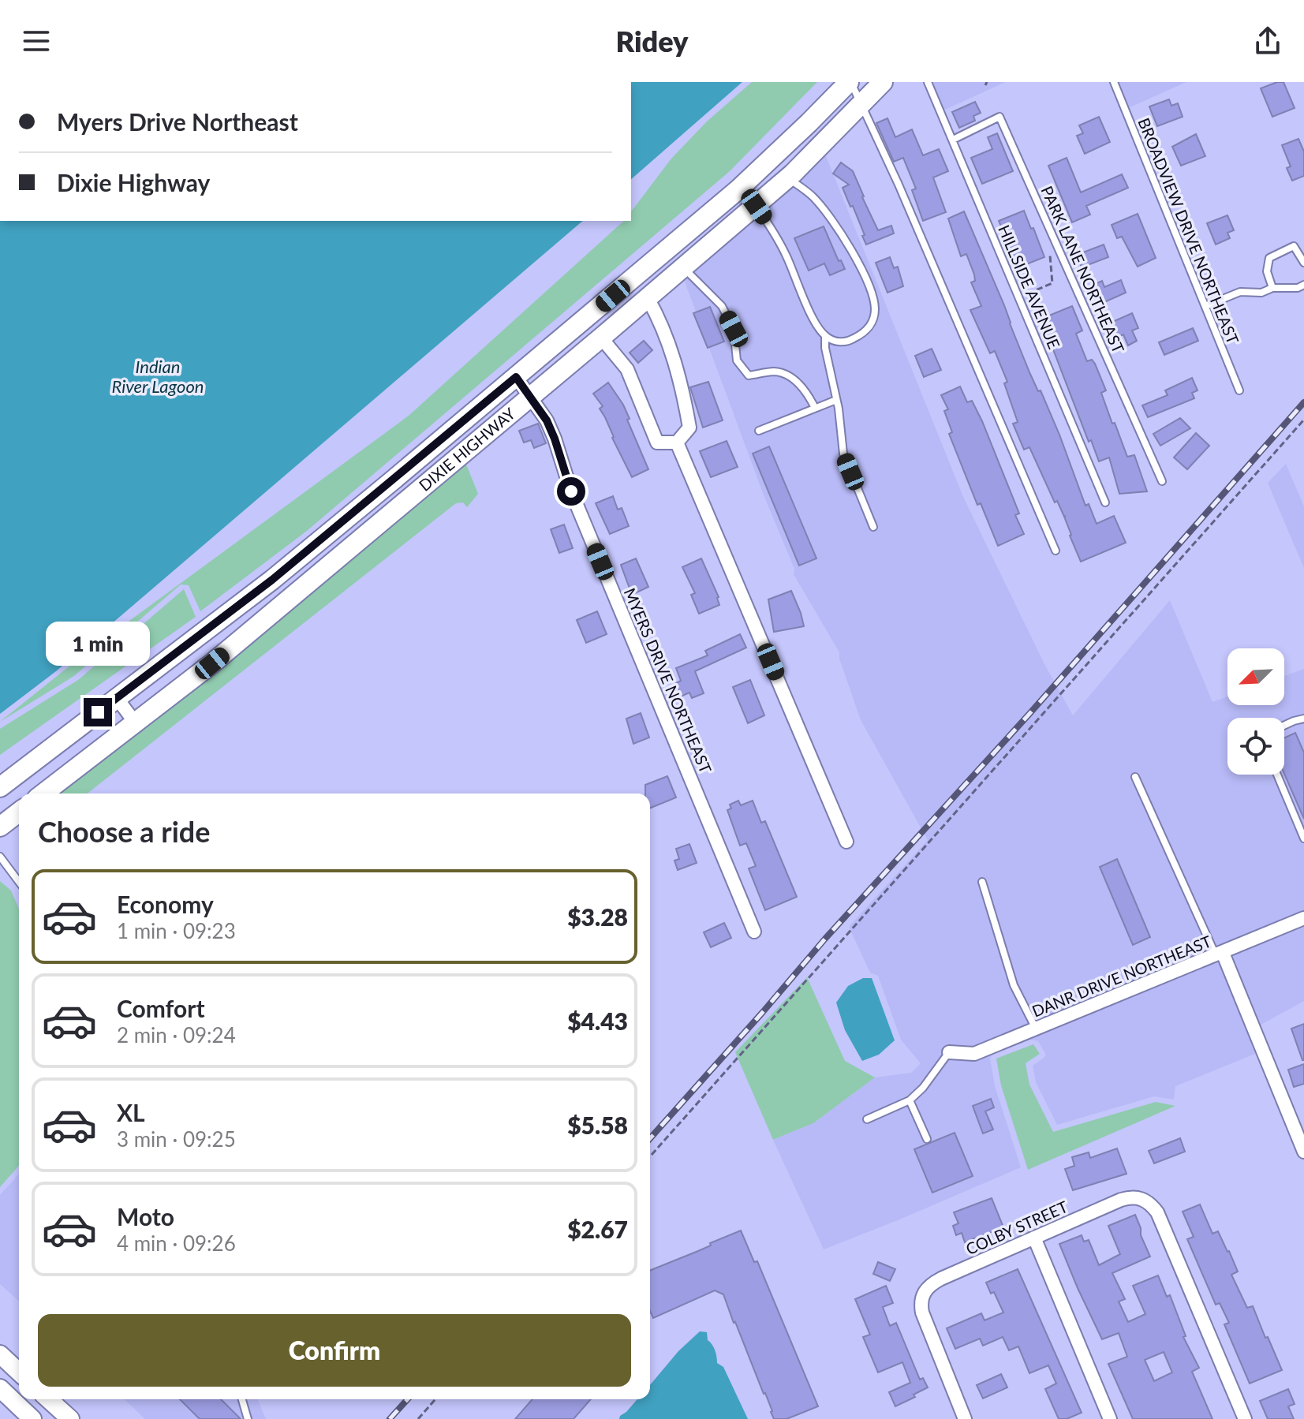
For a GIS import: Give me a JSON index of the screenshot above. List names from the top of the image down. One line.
{"streets":{"main road":["DIXIE HIGHWAY"],"street":["MYERS DRIVE NORTHEAST","DANR DRIVE NORTHEAST","COLBY STREET"],"lane":["BROADVIEW DRIVE NORTHEAST","PARK LANE NORTHEAST","HILLSIDE AVENUE"]},"crossings":[["PARK LANE NORTHEAST","HILLSIDE AVENUE"],["DIXIE HIGHWAY","MYERS DRIVE NORTHEAST"]],"water":["Indian River Lagoon"],"north":"bottom left","page":{"header":"Ridey","banner":["Myers Drive Northeast","Dixie Highway"],"bubble":"1 min","heading":"Choose a ride","list":[{"name":"Economy","note":"1 min · 09:23","value":"$3.28"},{"name":"Comfort","note":"2 min · 09:24","value":"$4.43"},{"name":"XL","note":"3 min · 09:25","value":"$5.58"},{"name":"Moto","note":"4 min · 09:26","value":"$2.67"}],"buttons":"Confirm"}}
